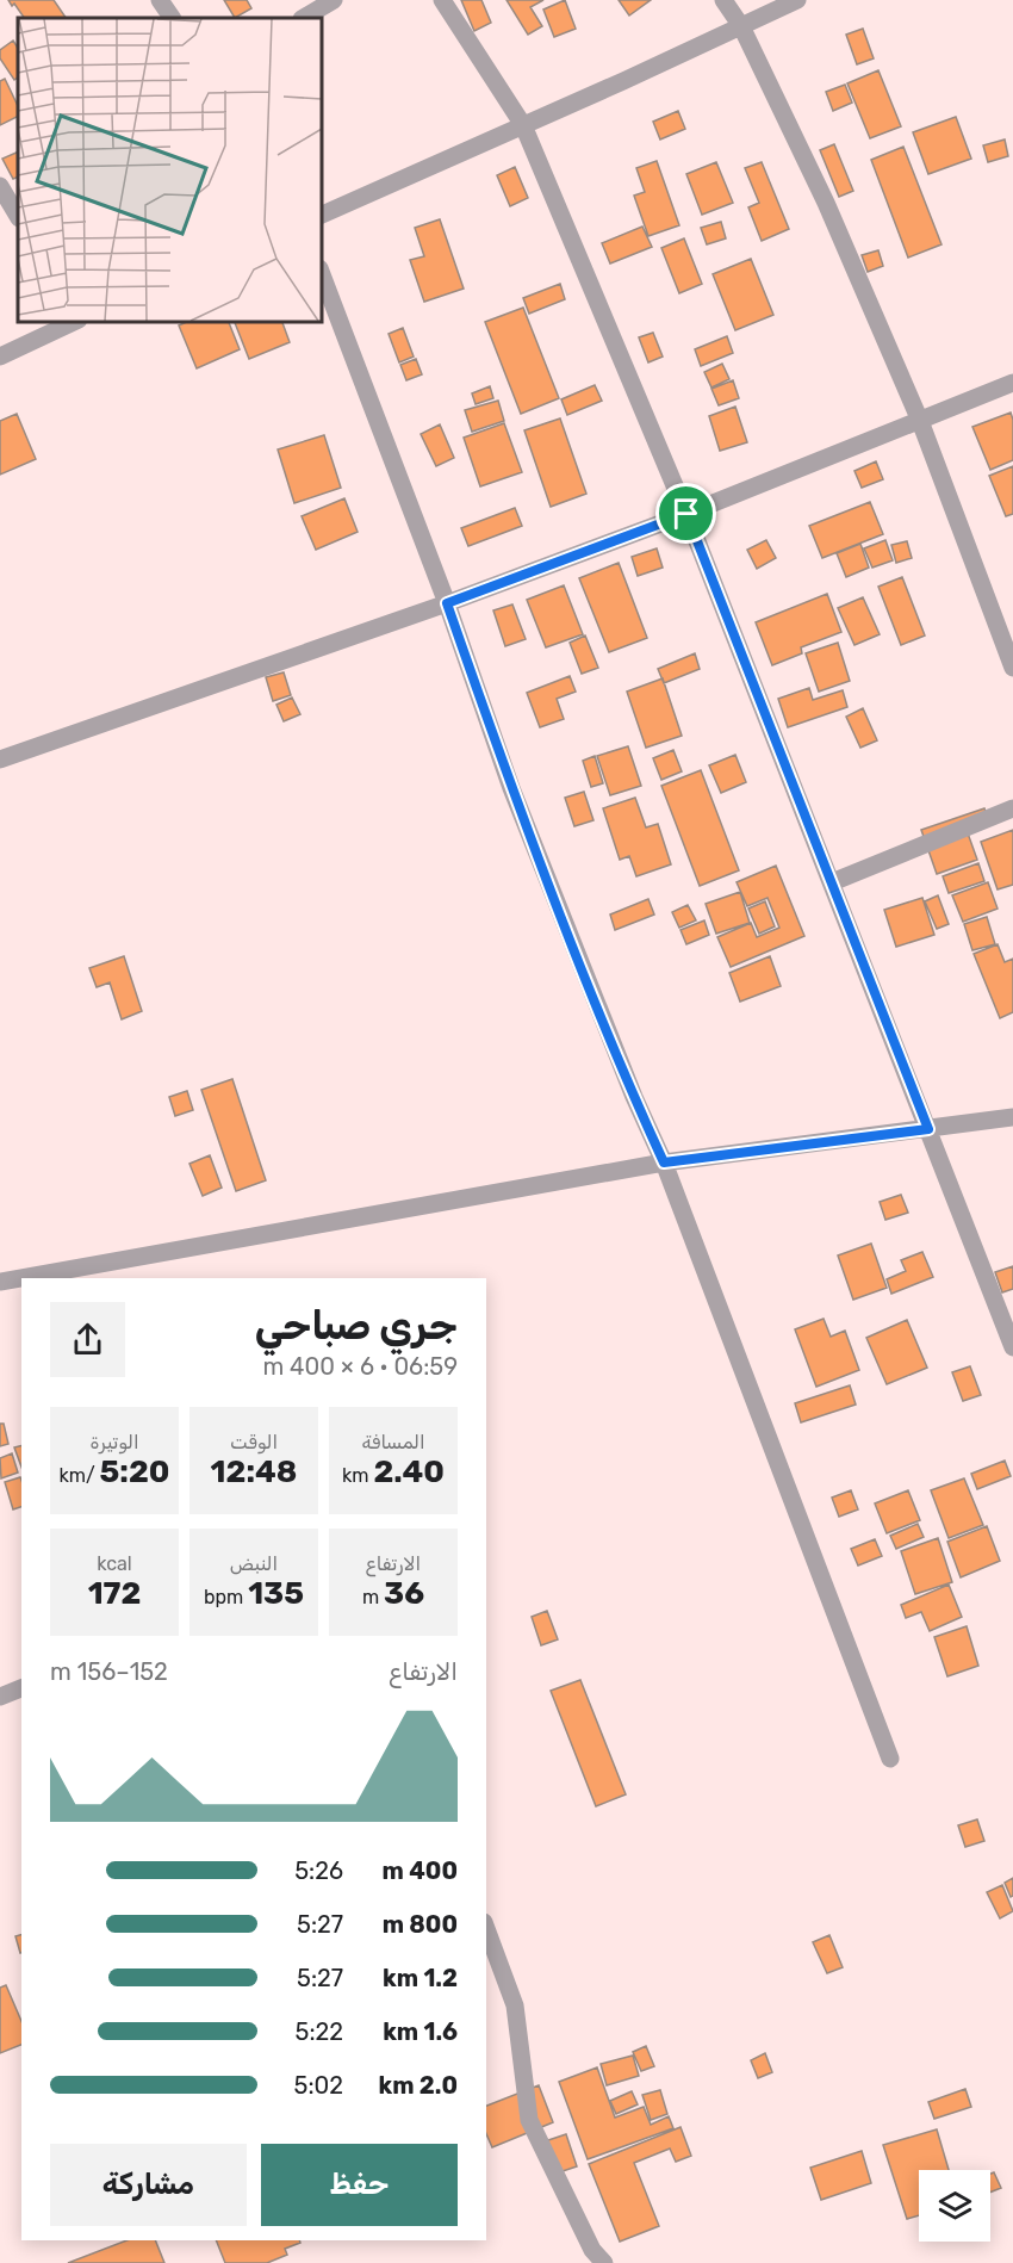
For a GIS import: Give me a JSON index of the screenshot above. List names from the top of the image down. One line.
{"page":{"heading":["جري صباحي","06:59 · 6 × 400 m"],"stats":[["المسافة","2.40 km"],["الوقت","12:48"],["الوتيرة","5:20 /km"],["الارتفاع","36 m"],["النبض","135 bpm"],["kcal","172"]],"chart":["الارتفاع","152–156 m"],"list":[{"name":"400 m","note":"5:26"},{"name":"800 m","note":"5:27"},{"name":"1.2 km","note":"5:27"},{"name":"1.6 km","note":"5:22"},{"name":"2.0 km","note":"5:02"}],"buttons":["حفظ","مشاركة"]}}
